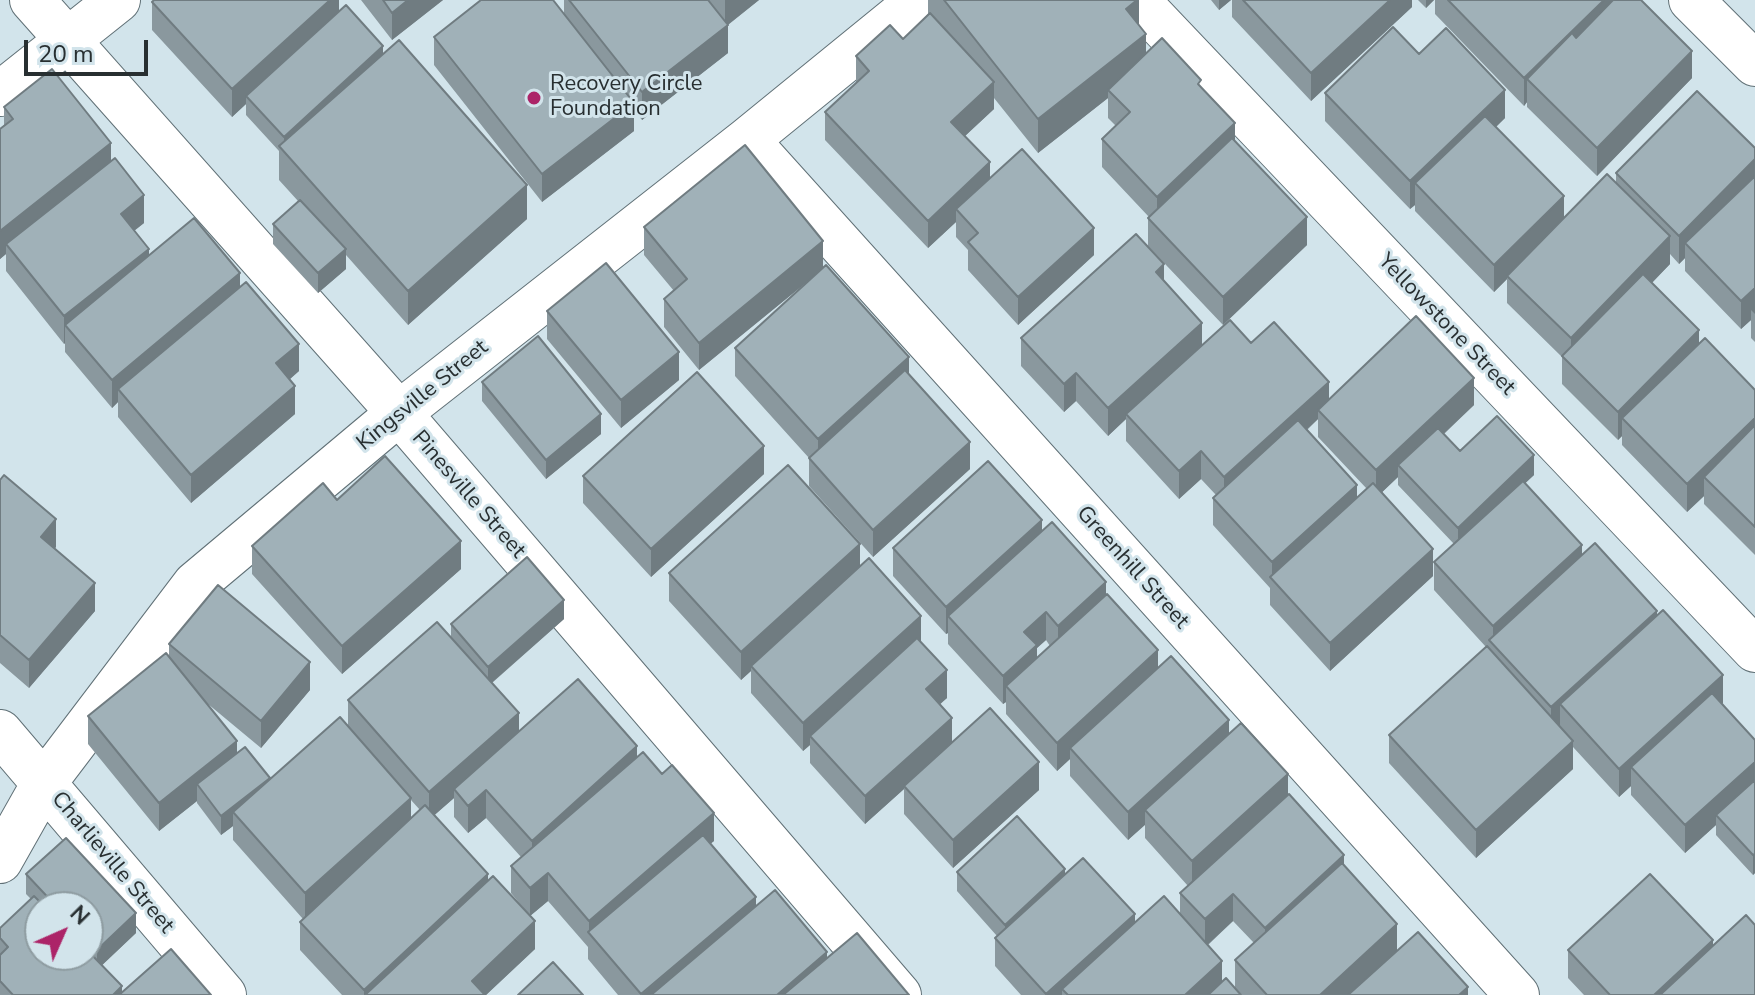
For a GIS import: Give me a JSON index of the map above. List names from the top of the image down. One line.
{"streets":{"street":["Yellowstone Street","Kingsville Street","Pinesville Street","Greenhill Street","Charlieville Street"]},"crossings":[["Kingsville Street","Pinesville Street"],["Kingsville Street","Greenhill Street"],["Kingsville Street","Charlieville Street"]],"places":["Recovery Circle Foundation"],"scale_bar":"20 m","north":"top right"}
